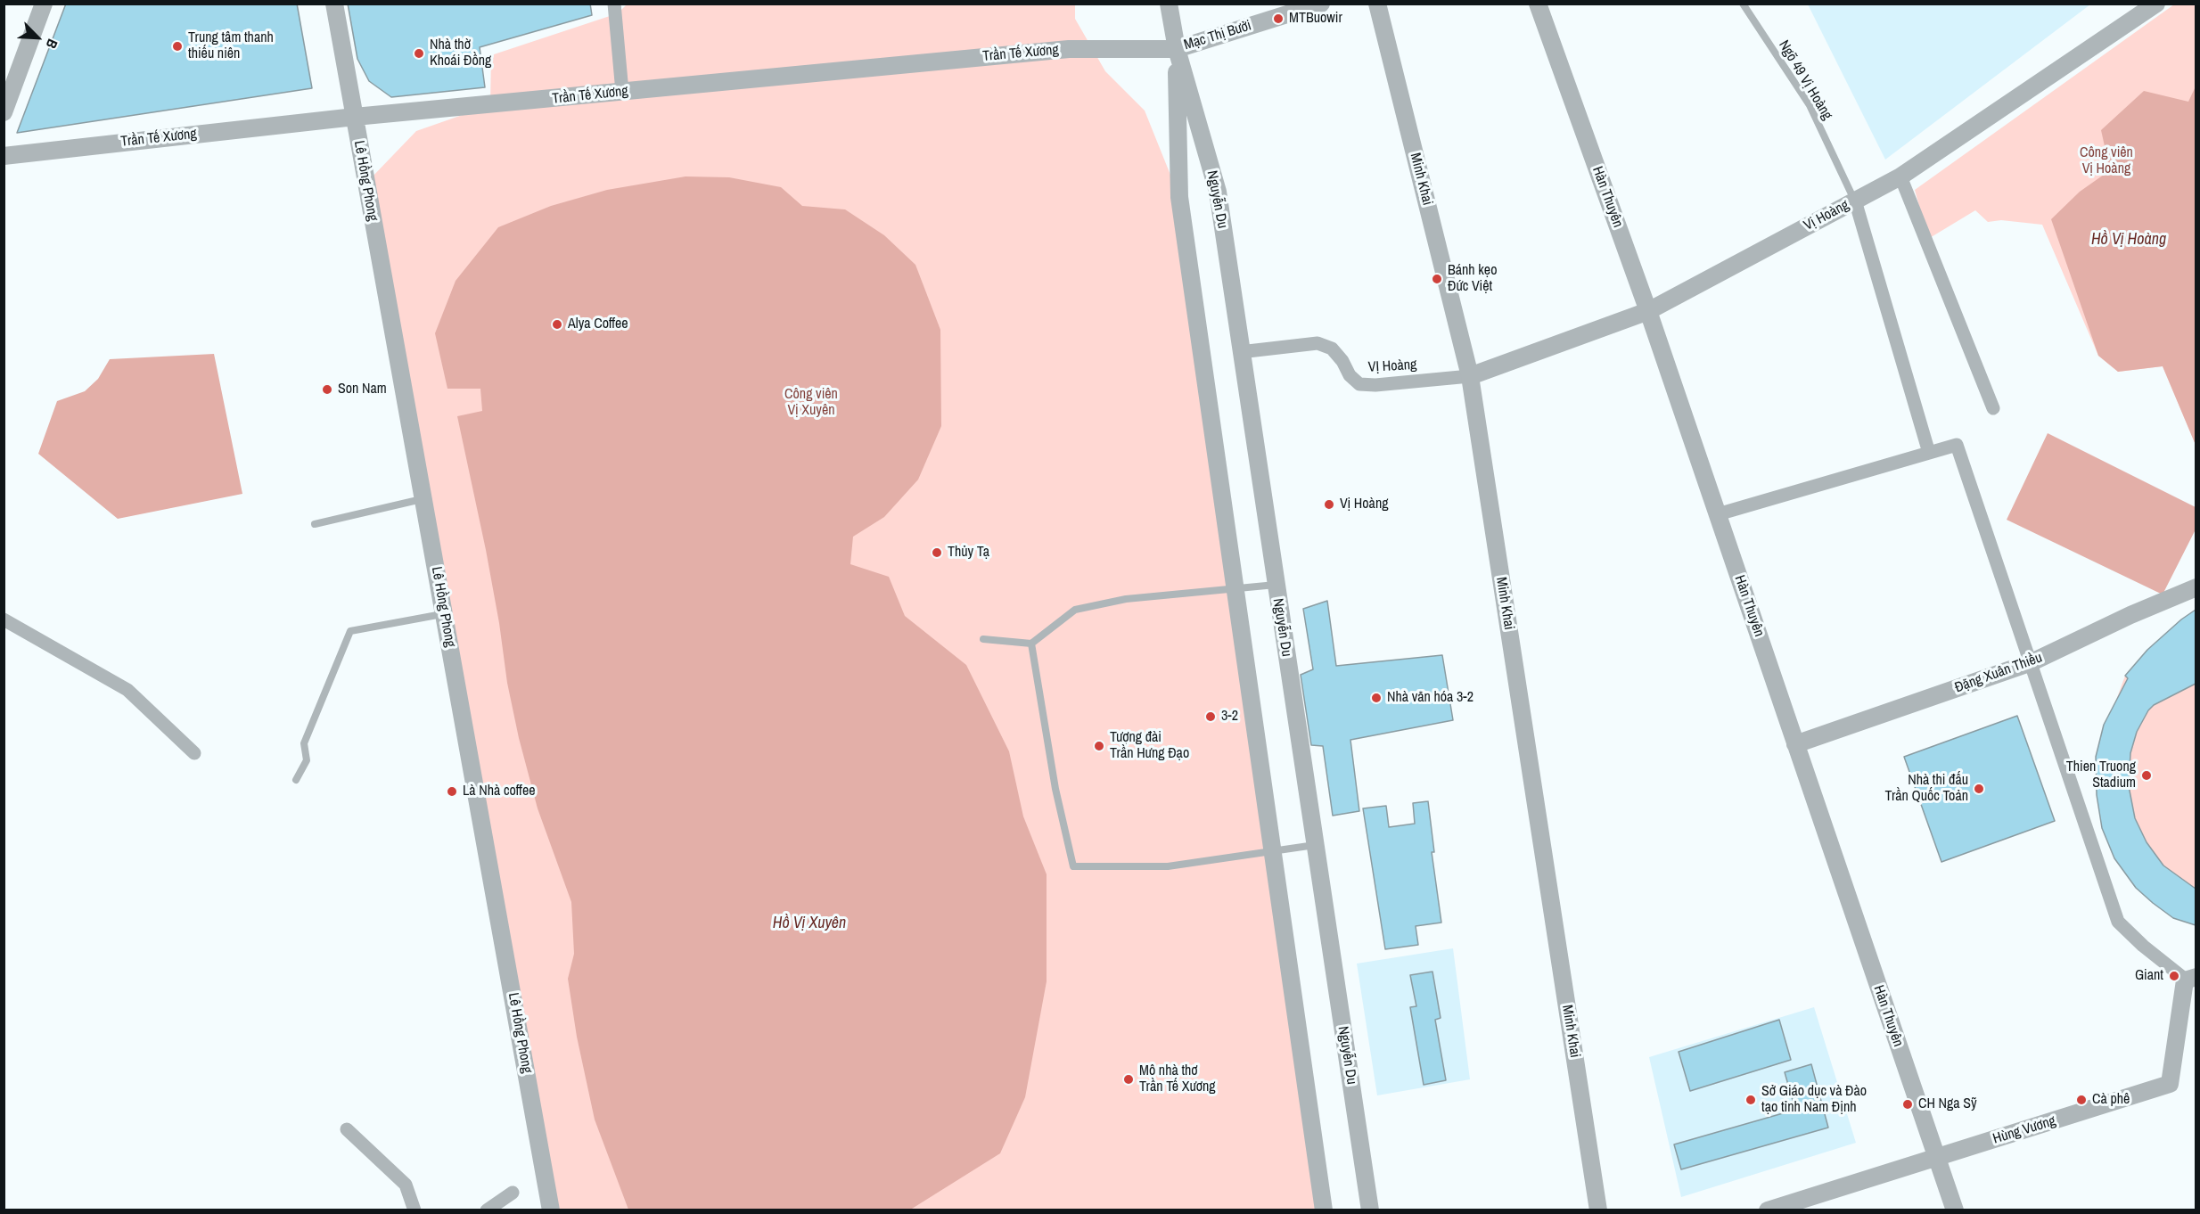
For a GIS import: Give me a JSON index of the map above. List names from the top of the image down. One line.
{"streets":{"street":["Mạc Thị Bưởi","Trần Tế Xương","Minh Khai","Lê Hồng Phong","Hàn Thuyên","Nguyễn Du","Vị Hoàng","VỊ Hoàng","Đặng Xuân Thiều","Hùng Vương"],"lane":["Ngõ 49 Vị Hoàng"]},"crossings":[["Mạc Thị Bưởi","Trần Tế Xương"],["Mạc Thị Bưởi","Nguyễn Du"],["Trần Tế Xương","Lê Hồng Phong"],["Trần Tế Xương","Nguyễn Du"],["Ngõ 49 Vị Hoàng","Vị Hoàng"],["Minh Khai","Vị Hoàng"],["Minh Khai","VỊ Hoàng"],["Hàn Thuyên","Vị Hoàng"],["Hàn Thuyên","Đặng Xuân Thiều"],["Hàn Thuyên","Hùng Vương"],["Nguyễn Du","VỊ Hoàng"],["Vị Hoàng","VỊ Hoàng"]],"water":["Hồ Vị Hoàng","Hồ Vị Xuyên"],"parks":["Công viên Vị Hoàng","Công viên Vị Xuyên"],"places":["MTBuowir","Trung tâm thanh thiếu niên","Nhà thờ Khoái Đồng","Bánh kẹo Đức Việt","Alya Coffee","Son Nam","Vị Hoàng","Thủy Tạ","Nhà văn hóa 3-2","3-2","Tượng đài Trần Hưng Đạo","Thien Truong Stadium","Nhà thi đấu Trần Quốc Toản","Là Nhà coffee","Giant","Mộ nhà thơ Trần Tế Xương","Sở Giáo dục và Đào tạo tỉnh Nam Định","Cà phê","CH Nga Sỹ"],"north":"bottom right"}
